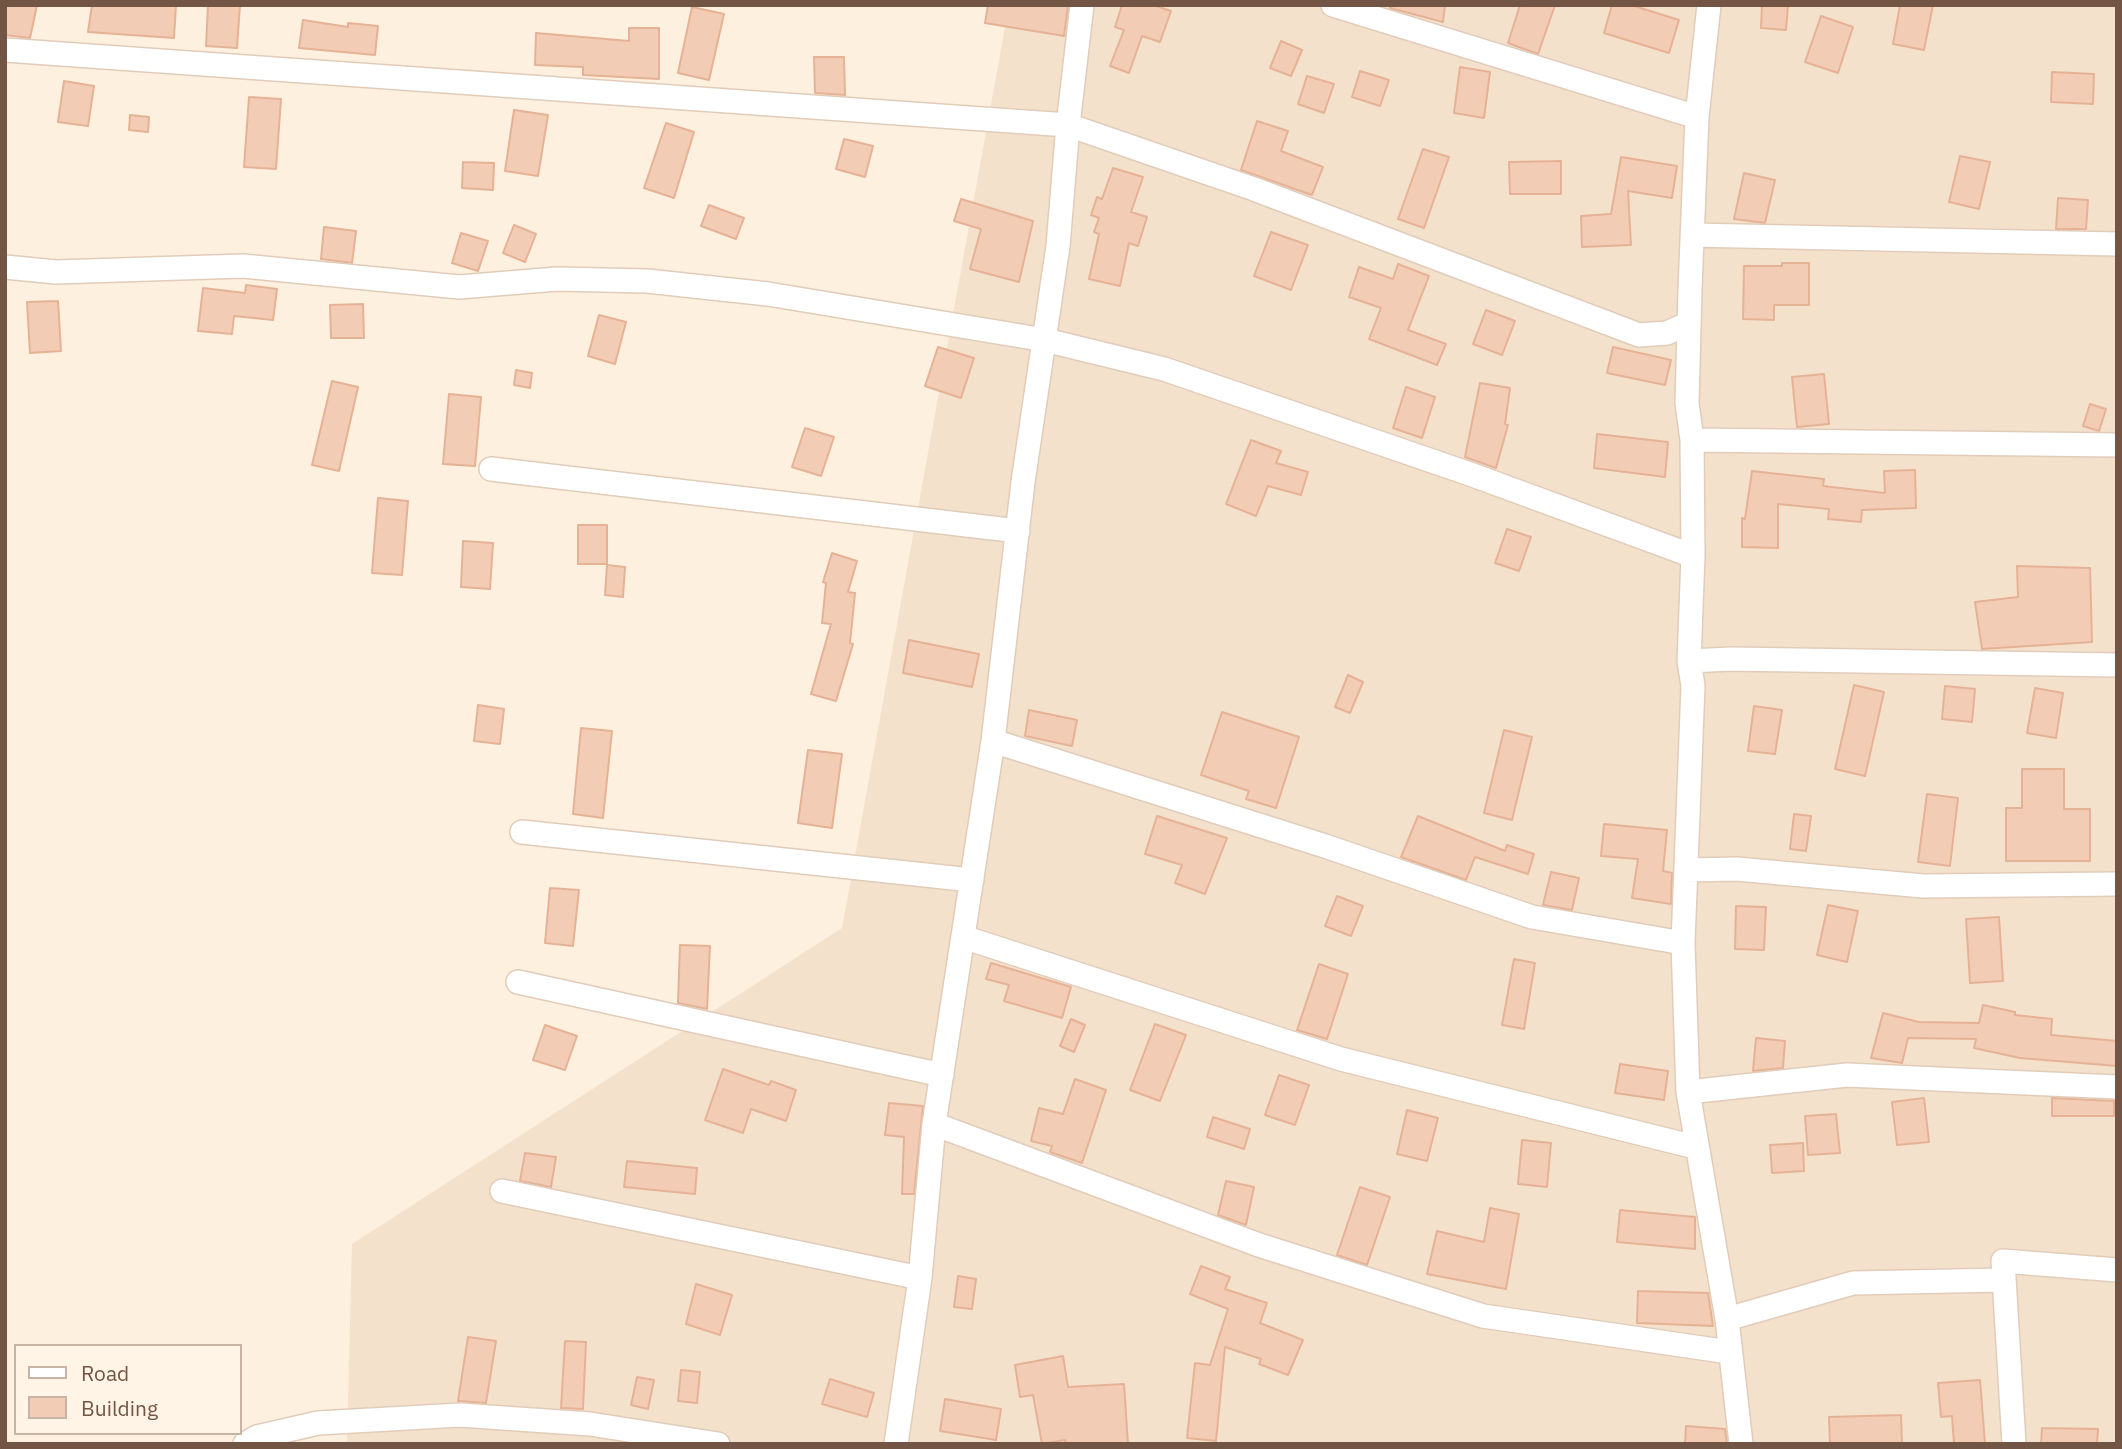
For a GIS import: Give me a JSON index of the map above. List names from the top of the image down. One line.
{"legend":["Road","Building"]}
